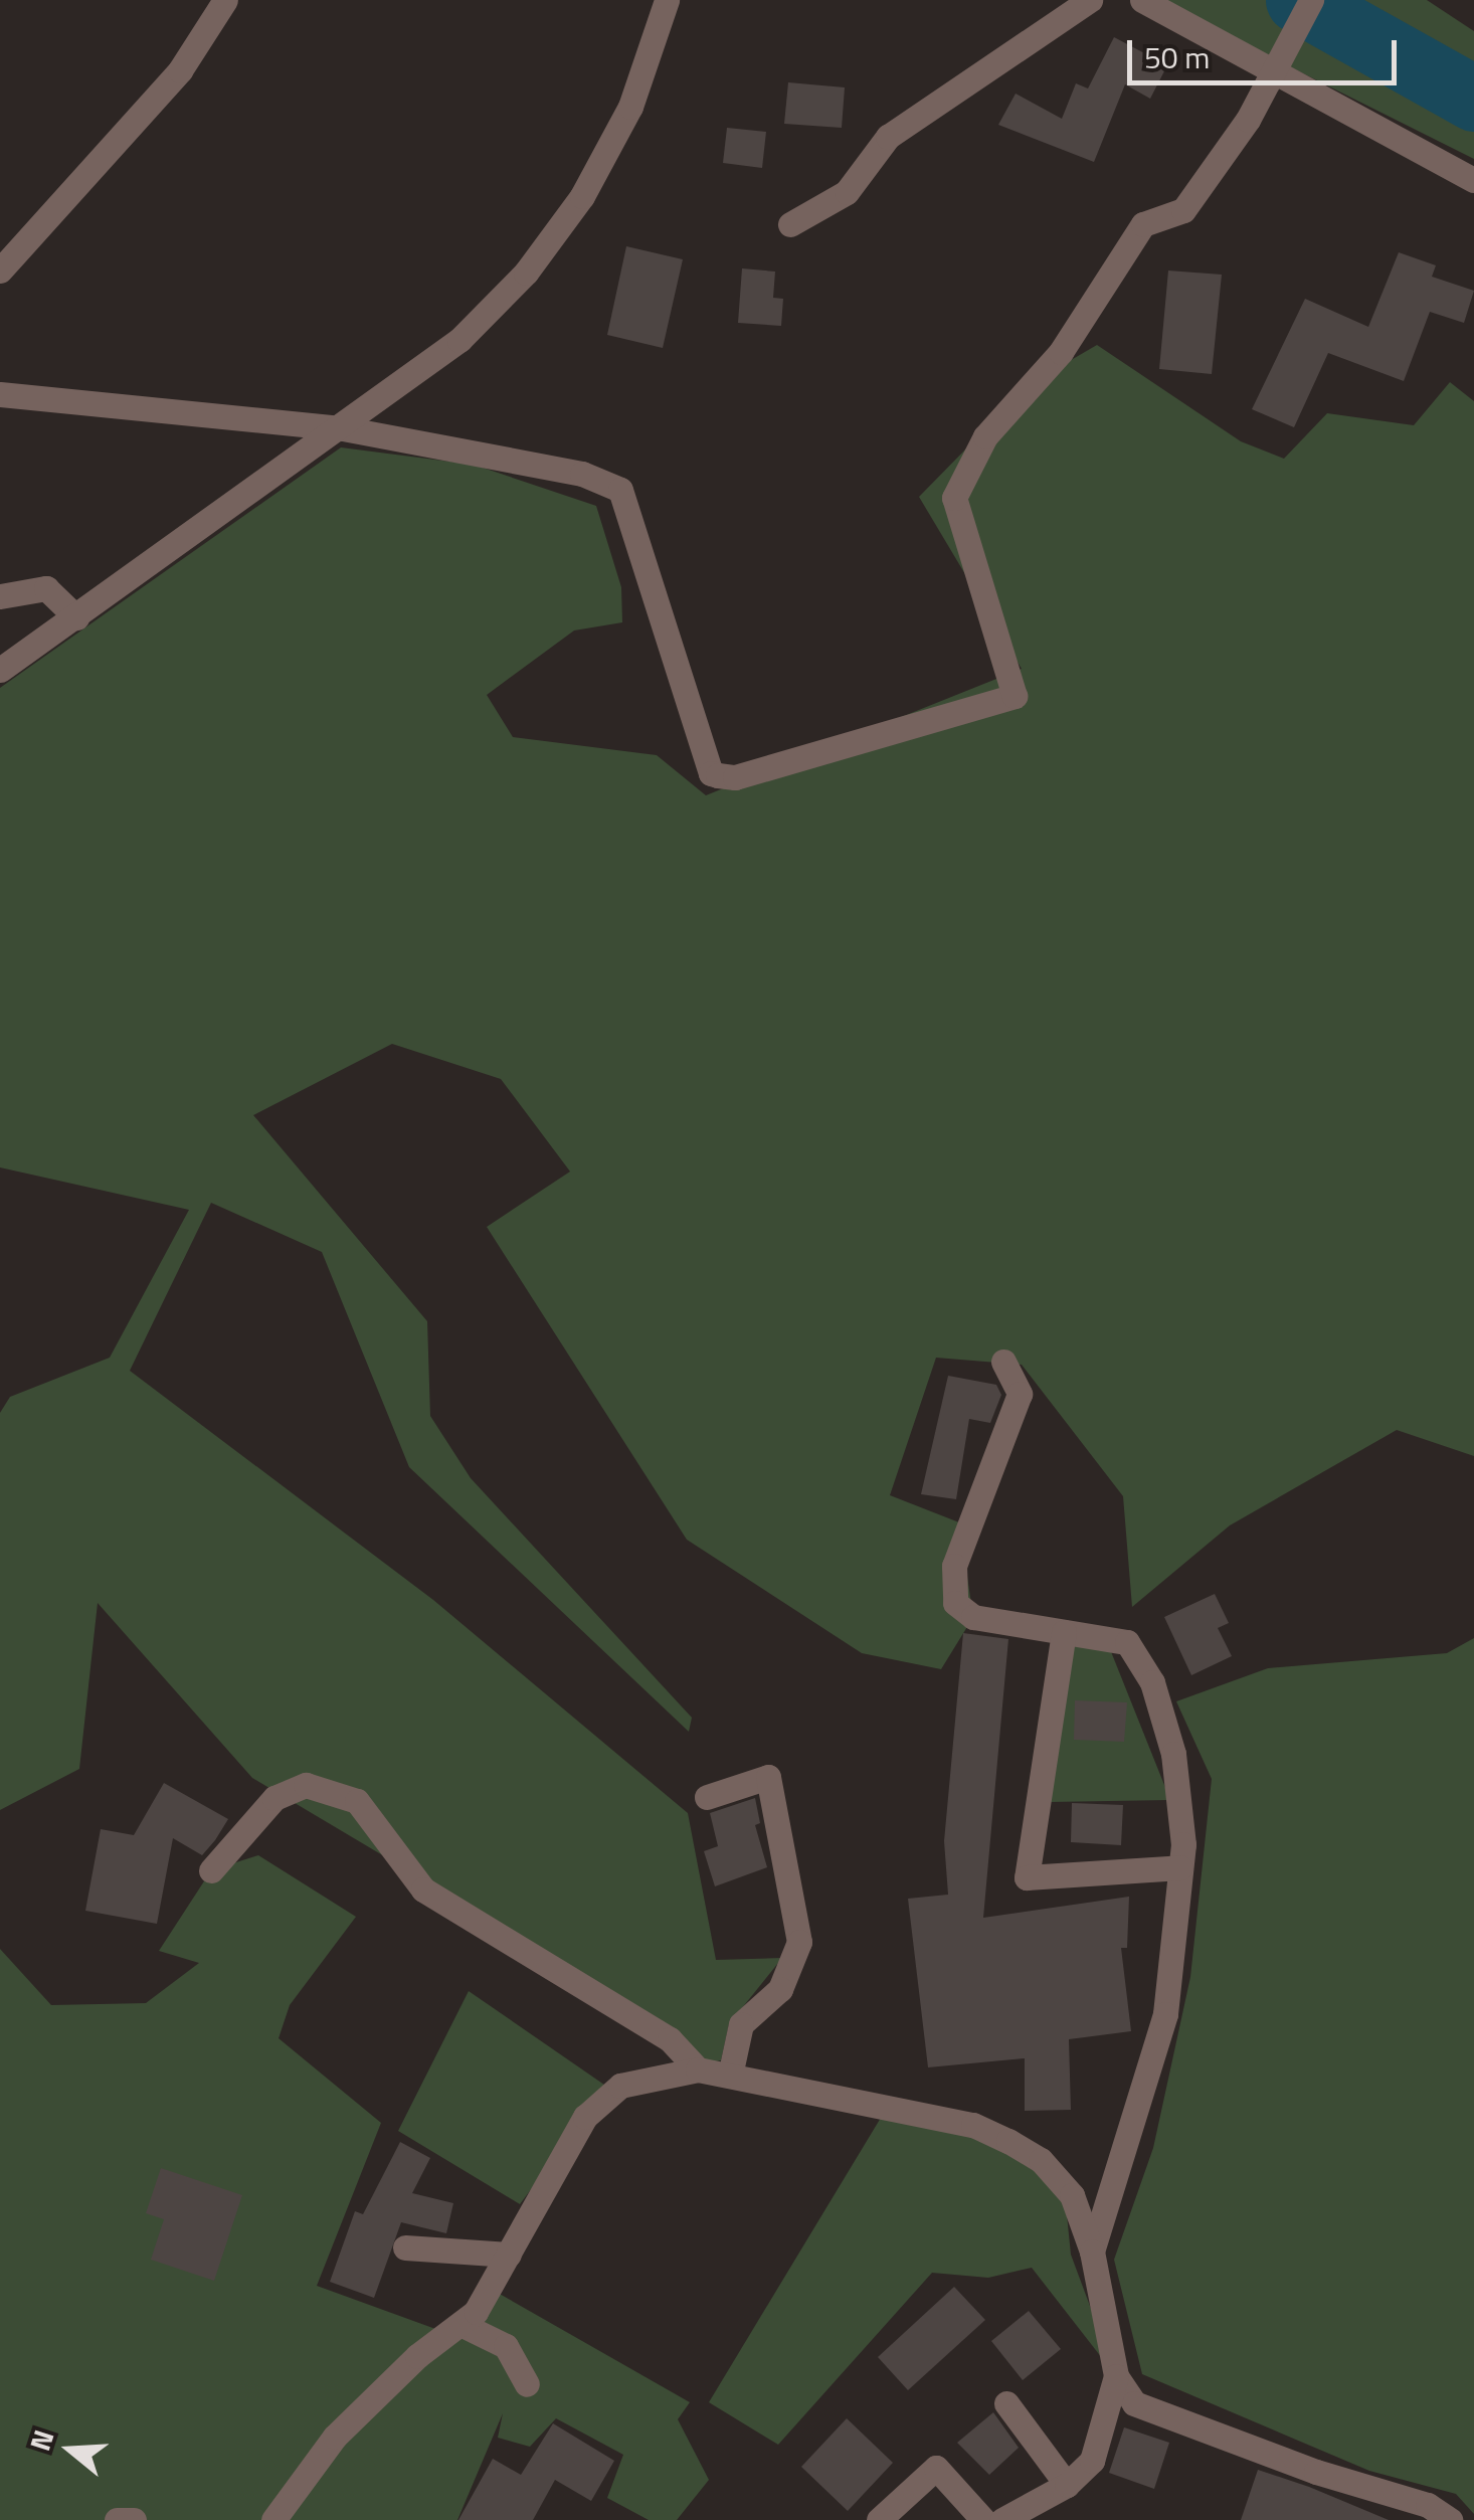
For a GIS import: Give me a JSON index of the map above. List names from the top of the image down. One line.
{"scale_bar":"50 m","north":"left"}
